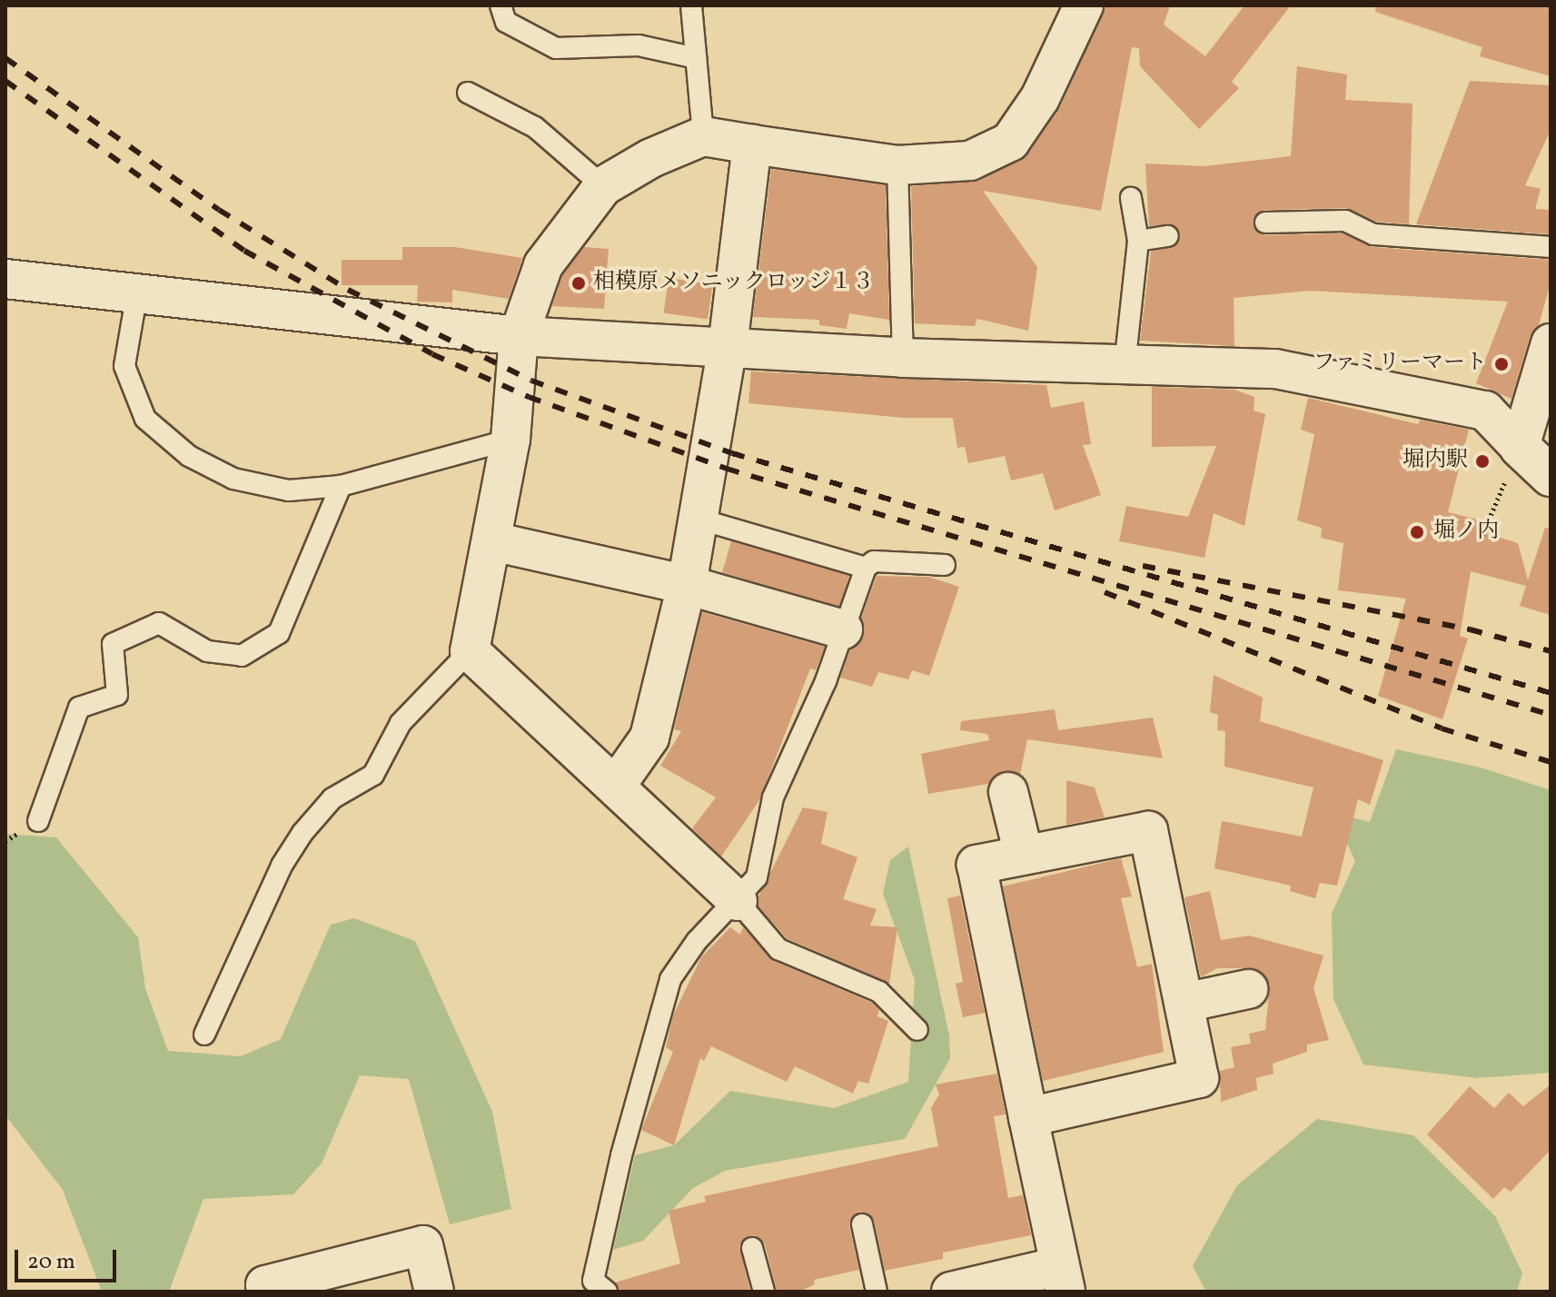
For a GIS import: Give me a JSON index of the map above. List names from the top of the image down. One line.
{"places":["相模原メソニックロッジ１３","ファミリーマート","堀内駅","堀ノ内"],"scale_bar":"20 m"}
